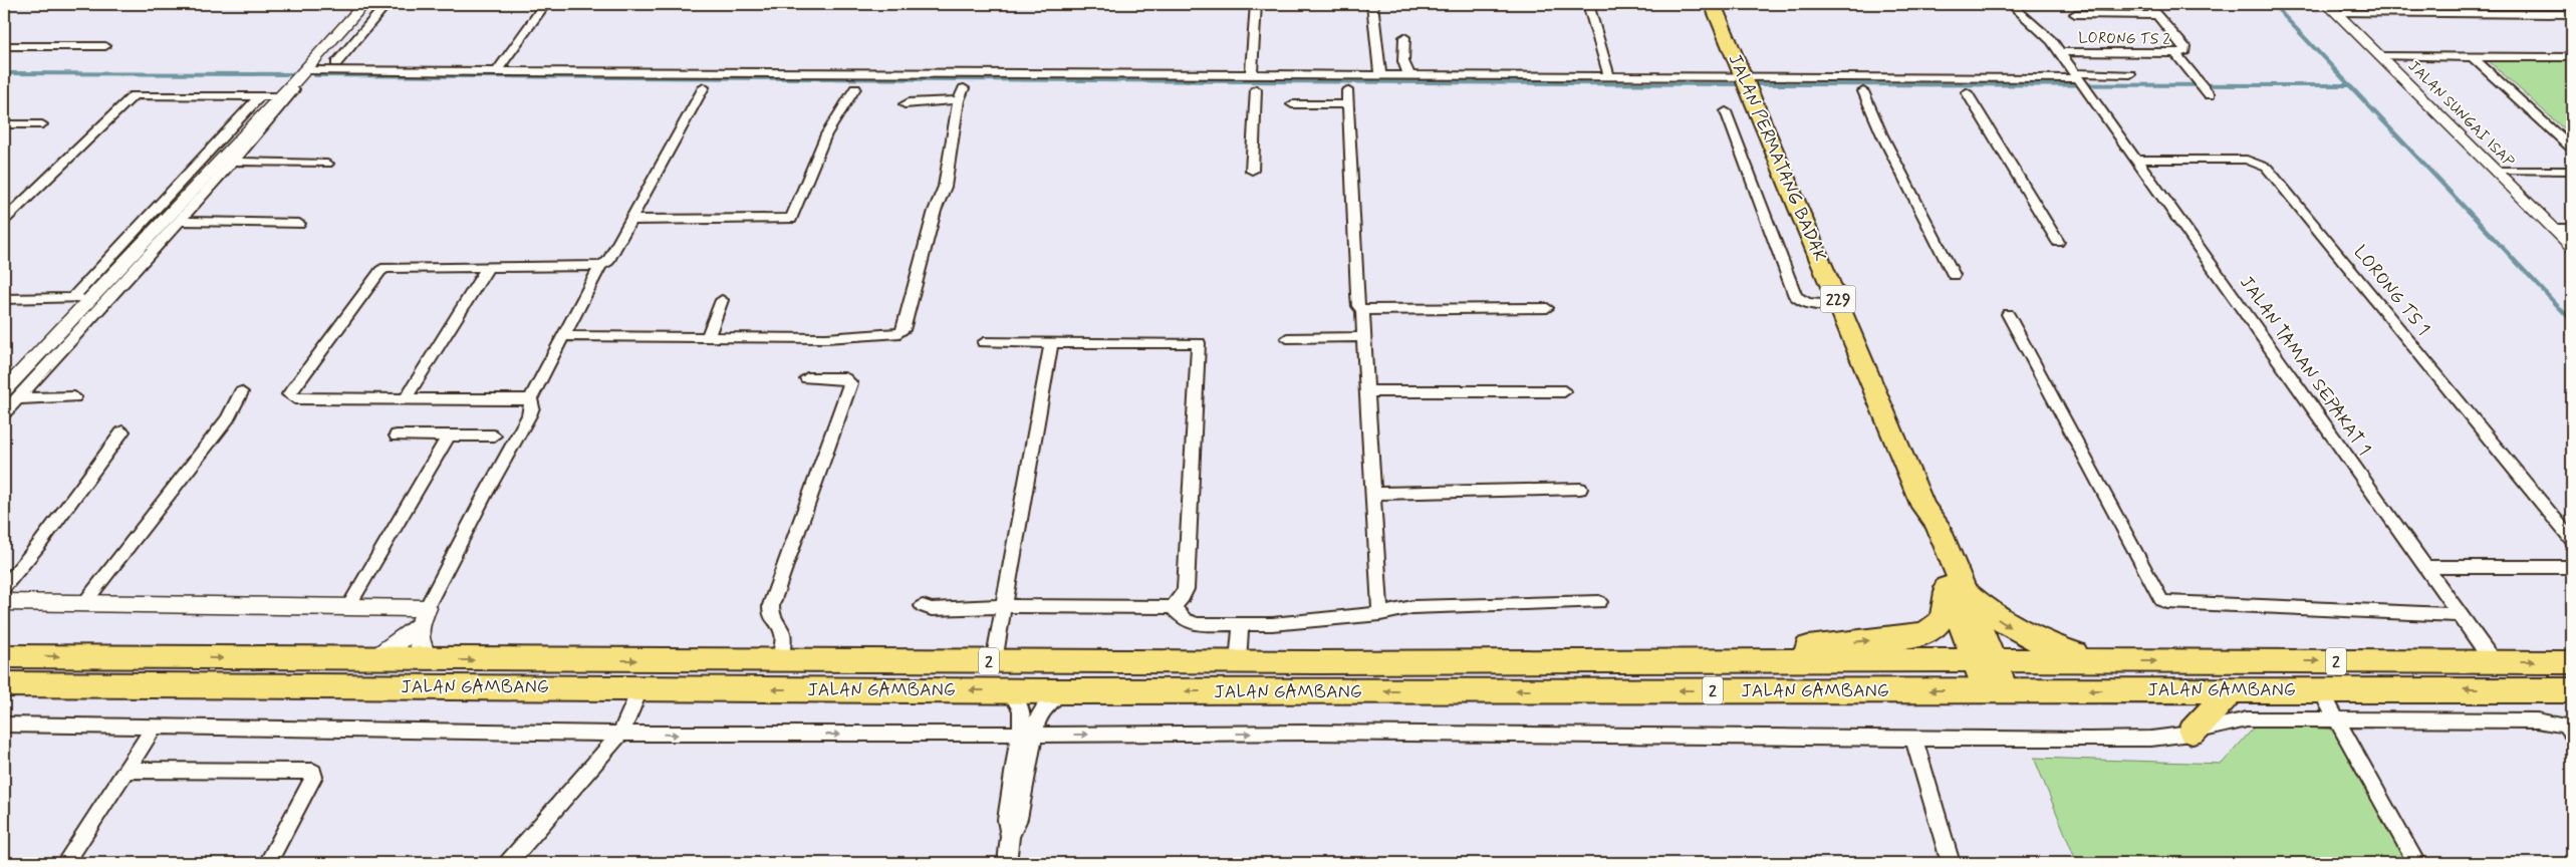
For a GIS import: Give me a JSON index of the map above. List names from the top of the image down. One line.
{"streets":{"highway":["2","JALAN GAMBANG"],"main road":["JALAN PERMATANG BADAK","229"],"street":["LORONG TS 2","JALAN SUNGAI ISAP","LORONG TS 1","JALAN TAMAN SEPAKAT 1"]},"crossings":[["LORONG TS 2","JALAN TAMAN SEPAKAT 1"],["JALAN PERMATANG BADAK","JALAN GAMBANG"],["LORONG TS 1","JALAN TAMAN SEPAKAT 1"],["JALAN TAMAN SEPAKAT 1","JALAN GAMBANG"]]}
